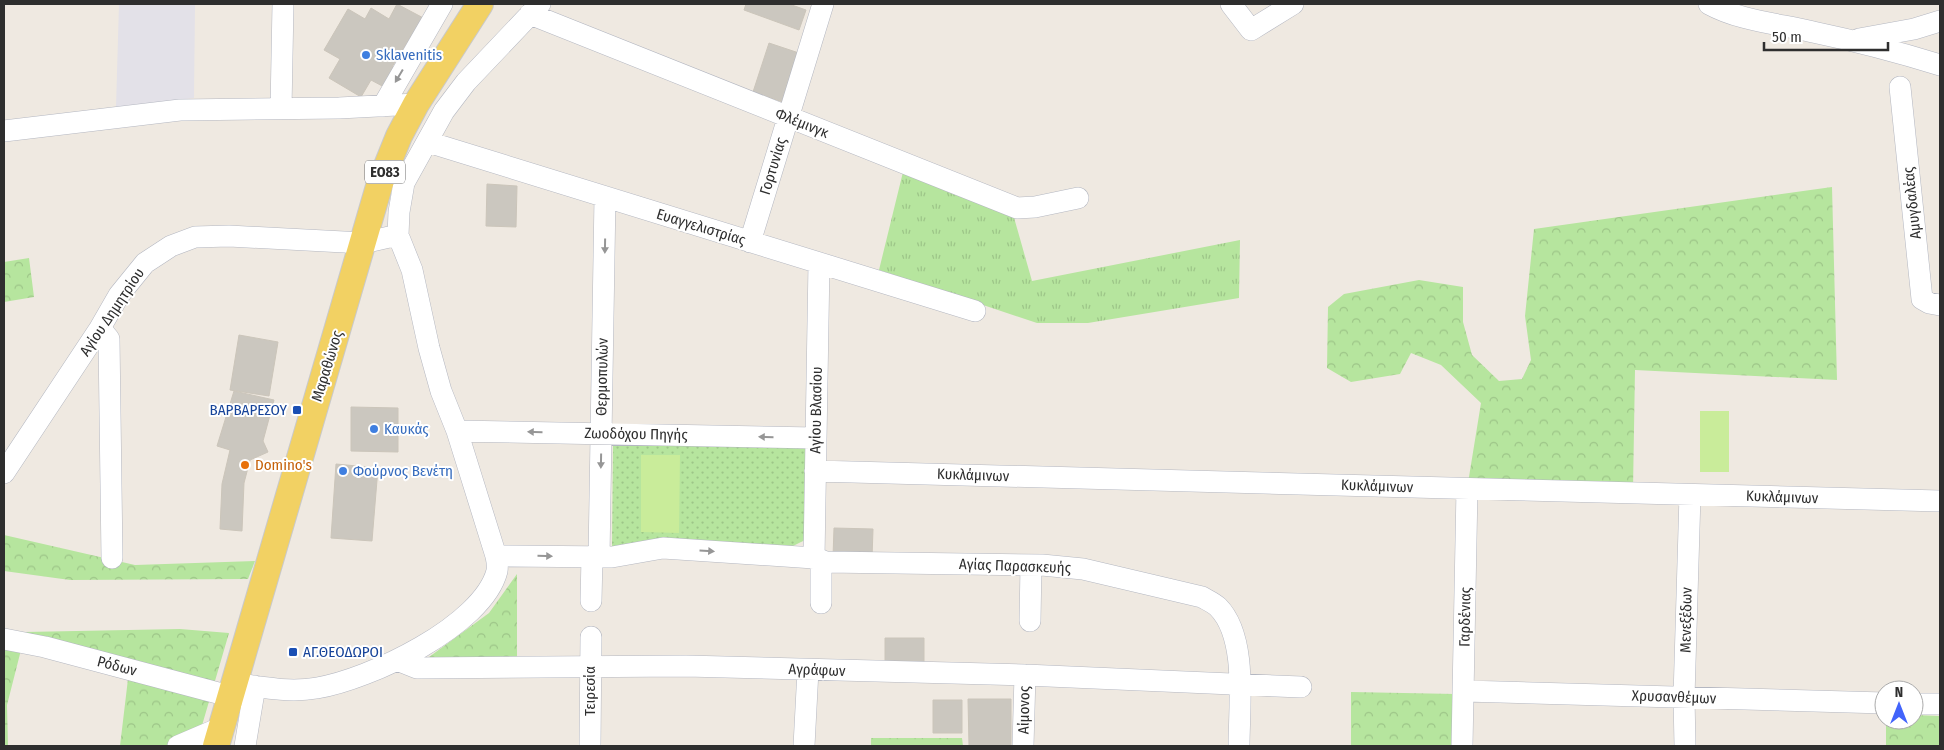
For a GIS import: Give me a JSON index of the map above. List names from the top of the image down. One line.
{"streets":{"main road":["ΕΟ83","Μαραθώνος"],"street":["Φλέμινγκ","Γορτυνίας","Αμυγδαλέας","Ευαγγελιστρίας","Αγίου Δημητρίου","Θερμοπυλών","Αγίου Βλασίου","Ζωοδόχου Πηγής","Κυκλάμινων","Αγίας Παρασκευής","Γαρδένιας","Μενεξέδων","Ρόδων","Αγράφων","Τειρεσία","Χρυσανθέμων","Αίμονος"]},"crossings":[["Φλέμινγκ","Γορτυνίας"],["Γορτυνίας","Ευαγγελιστρίας"],["Ευαγγελιστρίας","Θερμοπυλών"],["Ευαγγελιστρίας","Αγίου Βλασίου"],["Αγίου Δημητρίου","Μαραθώνος"],["Μαραθώνος","Ρόδων"],["Θερμοπυλών","Ζωοδόχου Πηγής"],["Θερμοπυλών","Αγίας Παρασκευής"],["Αγίου Βλασίου","Ζωοδόχου Πηγής"],["Αγίου Βλασίου","Κυκλάμινων"],["Αγίου Βλασίου","Αγίας Παρασκευής"],["Κυκλάμινων","Γαρδένιας"],["Κυκλάμινων","Μενεξέδων"],["Αγίας Παρασκευής","Ρόδων"],["Αγίας Παρασκευής","Αγράφων"],["Γαρδένιας","Χρυσανθέμων"],["Μενεξέδων","Χρυσανθέμων"],["Ρόδων","Αγράφων"],["Αγράφων","Τειρεσία"],["Αγράφων","Αίμονος"]],"one_way":["Ζωοδόχου Πηγής","Αγίας Παρασκευής"],"places":{"other":["Sklavenitis","Καυκάς","Domino's","Φούρνος Βενέτη"],"transit":["ΒΑΡΒΑΡΕΣΟΥ","ΑΓ.ΘΕΟΔΩΡΟΙ"]},"scale_bar":"50 m","north":"top"}
